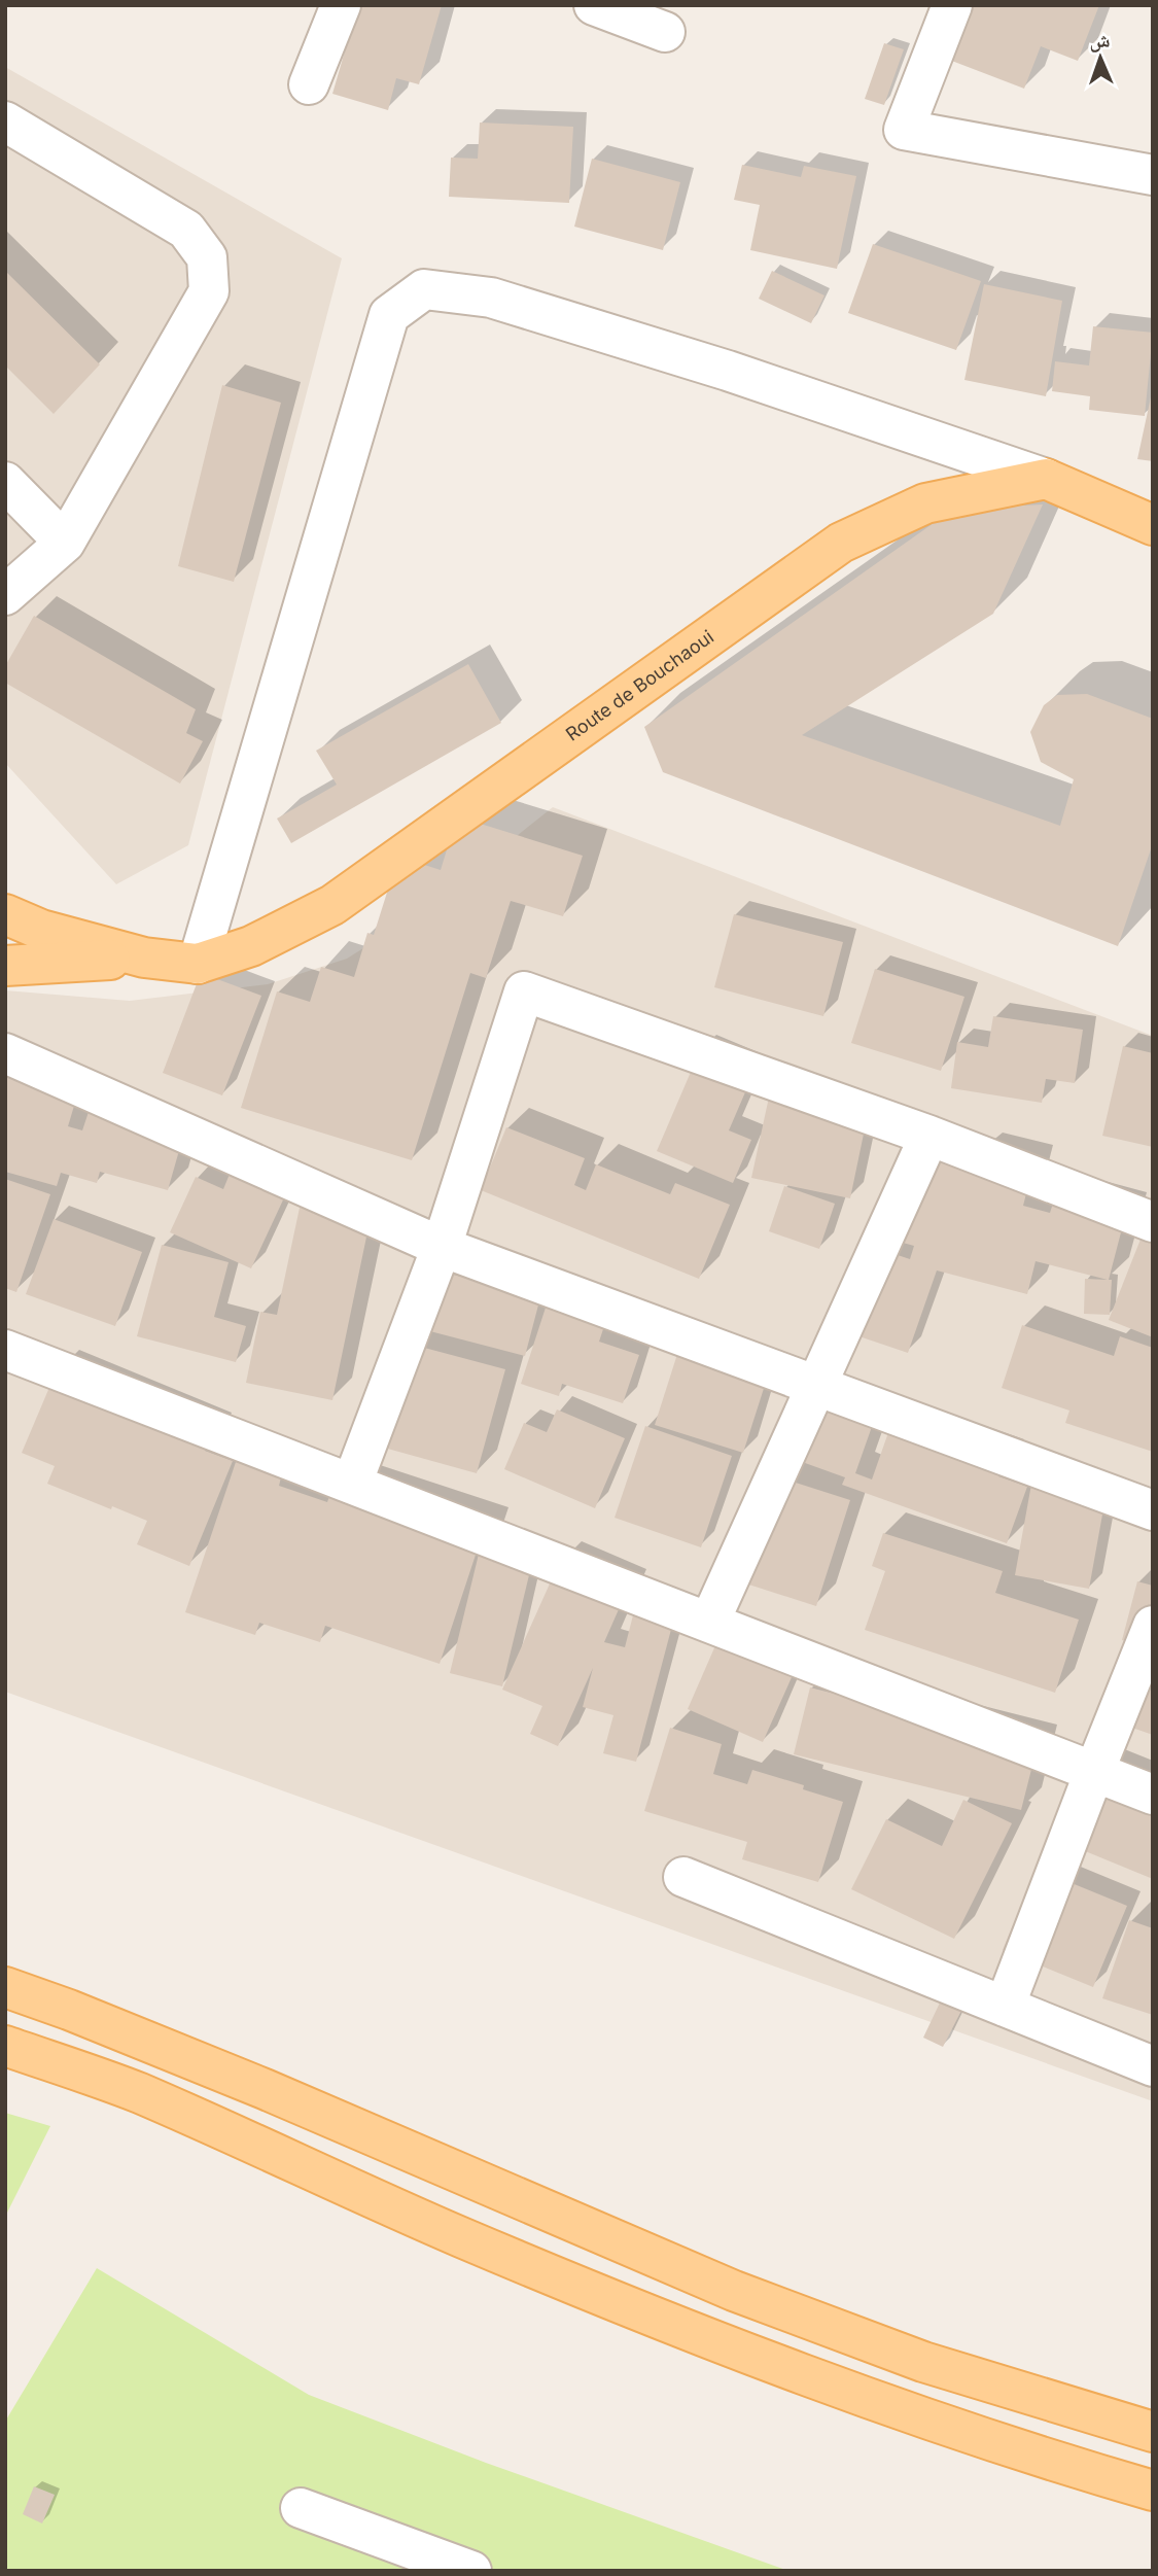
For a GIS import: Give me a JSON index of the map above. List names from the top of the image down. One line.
{"streets":{"main road":["Route de Bouchaoui"]},"north":"top"}
